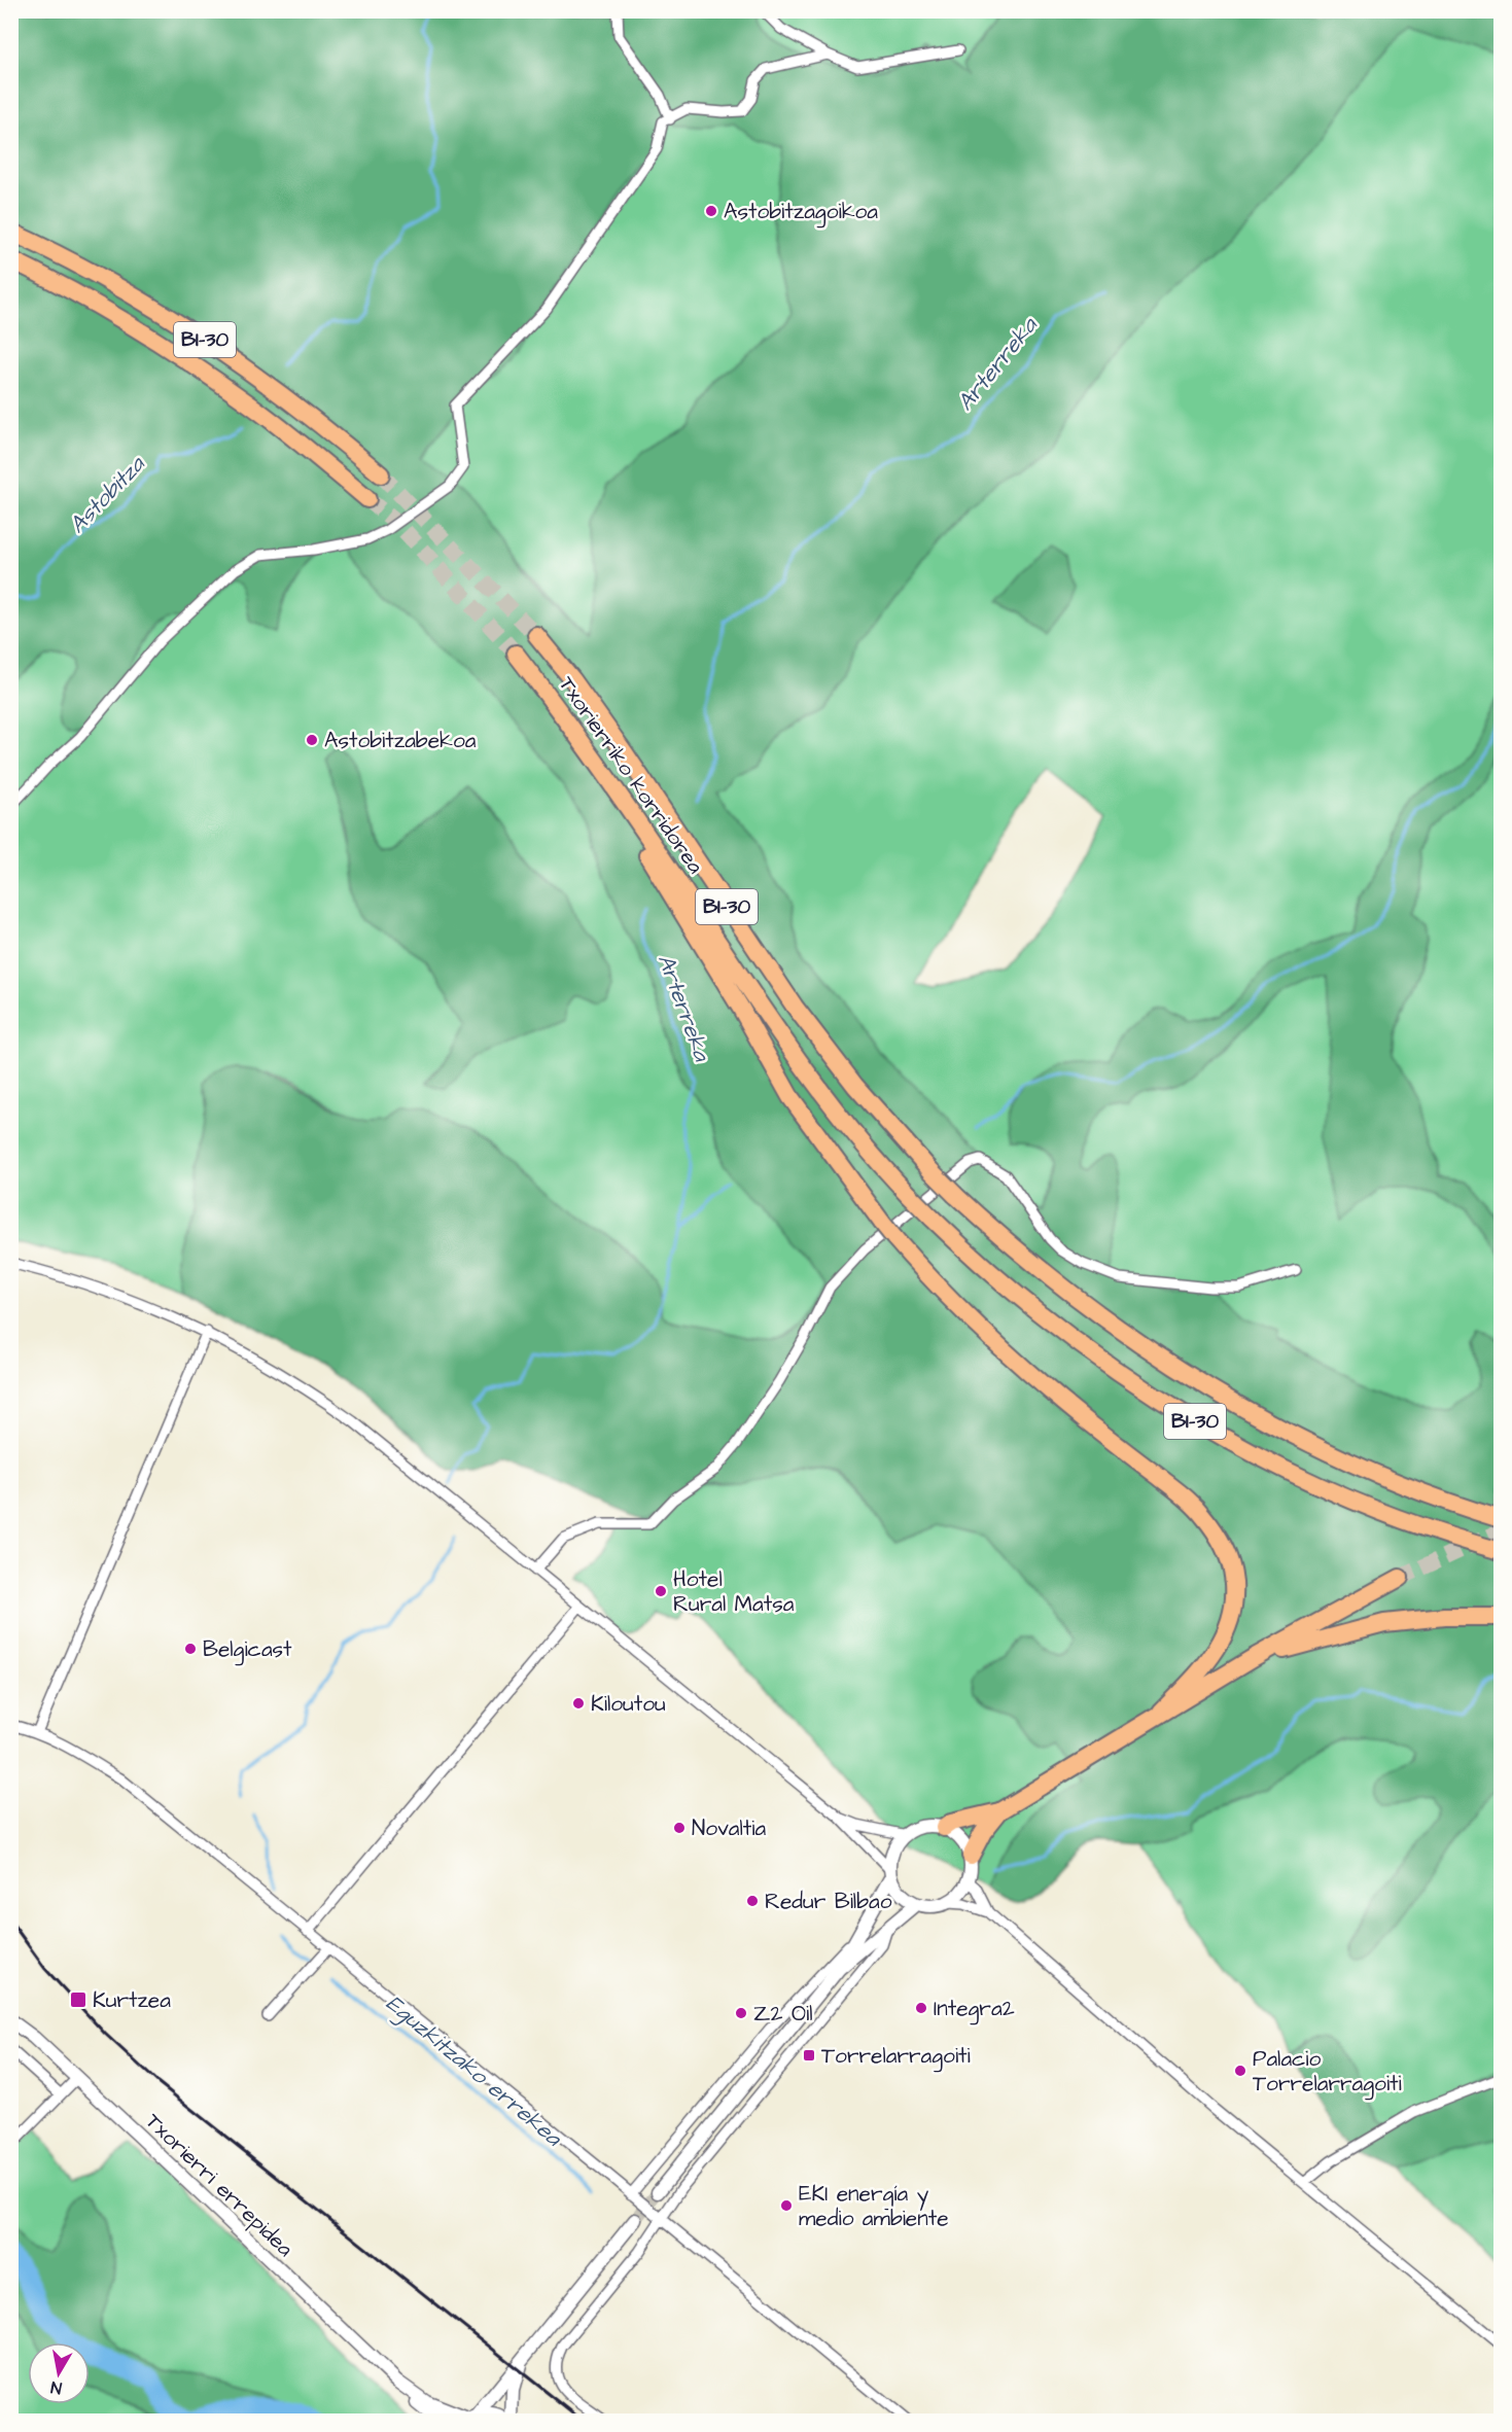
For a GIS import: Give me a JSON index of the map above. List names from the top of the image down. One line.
{"streets":{"highway":["BI-30","Txorierriko korridorea"],"street":["Txorierri errepidea"]},"water":["Arterreka","Astobitza","Eguzkitzako errekea"],"places":{"other":["Astobitzagoikoa","Astobitzabekoa","Hotel Rural Matsa","Belgicast","Kiloutou","Novaltia","Redur Bilbao","Integra2","Z2 Oil","Palacio Torrelarragoiti","EKI energía y medio ambiente"],"transit":["Kurtzea","Torrelarragoiti"]},"north":"bottom"}
